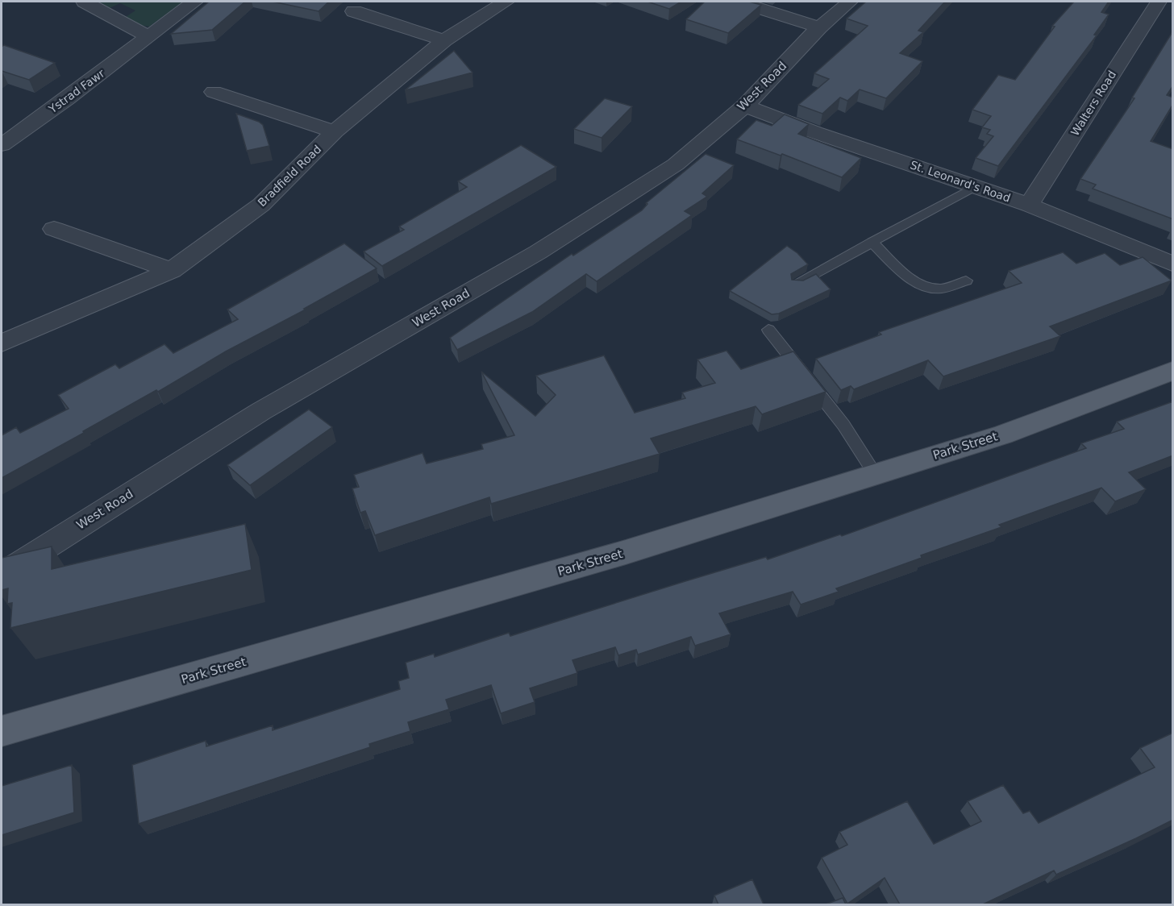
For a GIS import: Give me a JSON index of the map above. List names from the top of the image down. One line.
{"streets":{"main road":["Park Street"],"street":["West Road","Ystrad Fawr","Walters Road","Bradfield Road","St. Leonard's Road"]},"crossings":[["West Road","St. Leonard's Road"],["Walters Road","St. Leonard's Road"]]}
